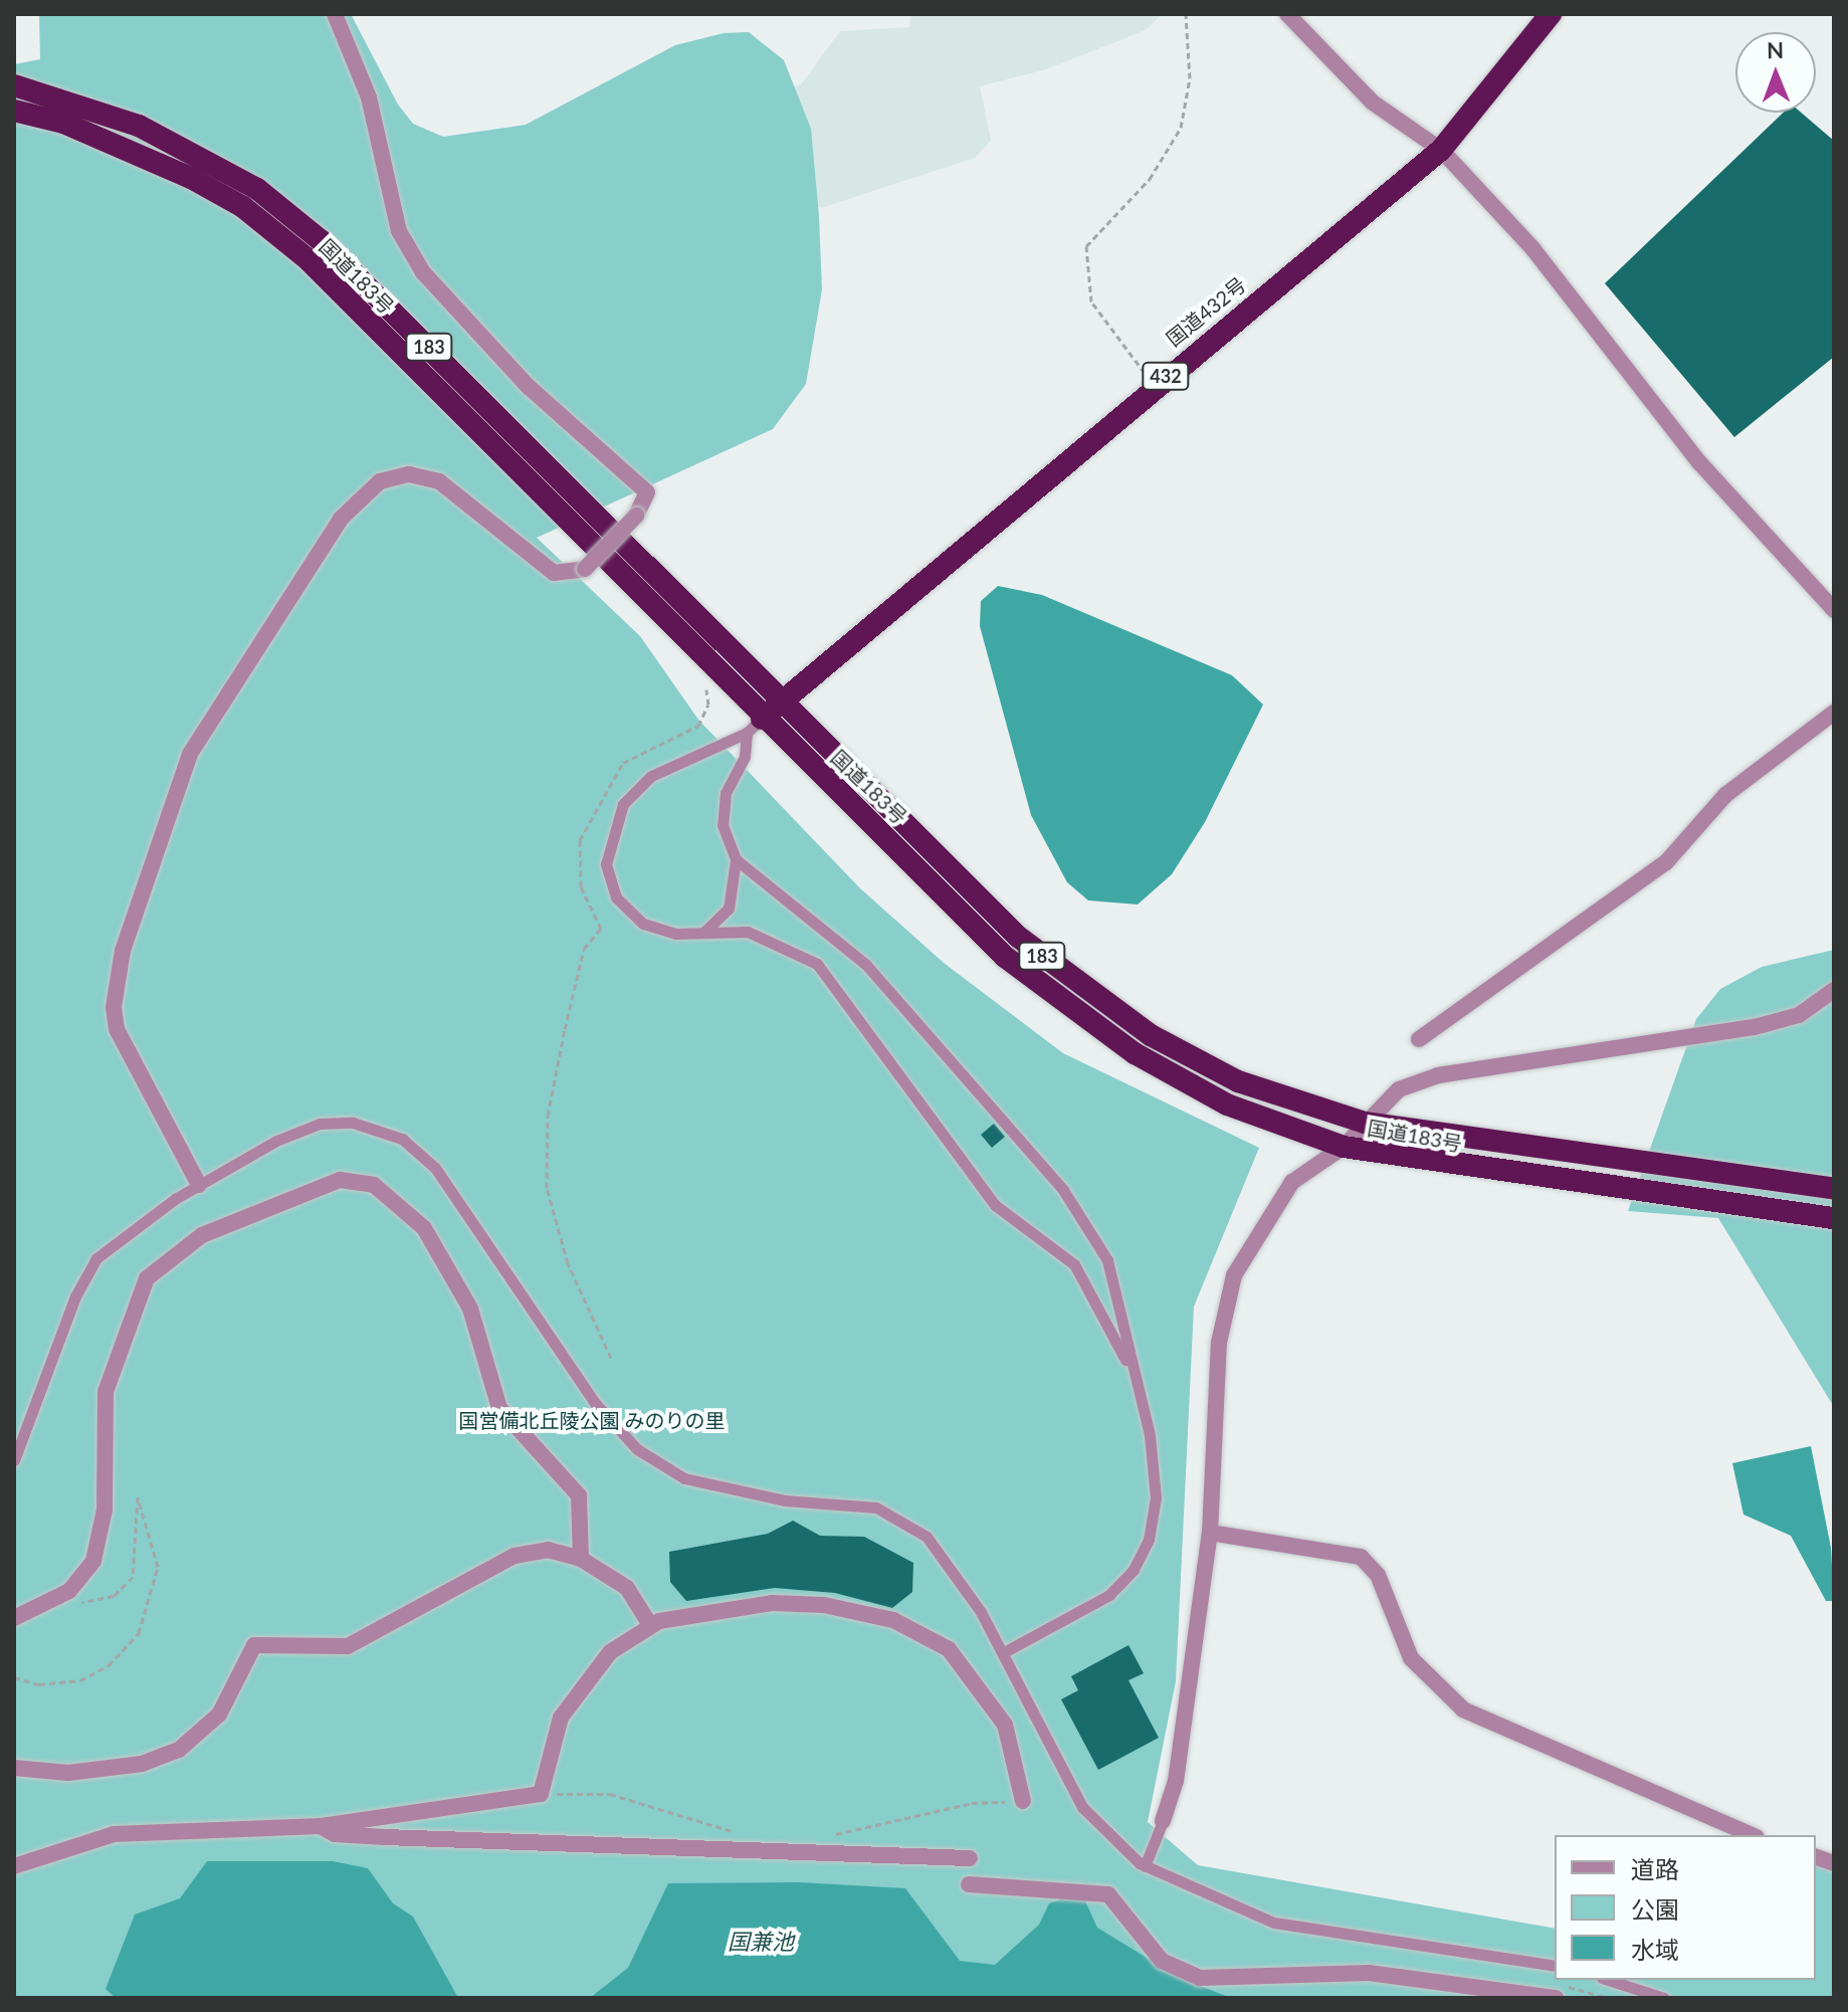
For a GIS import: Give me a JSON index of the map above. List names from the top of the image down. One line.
{"streets":{"highway":["国道183号","国道432号","183","432"]},"crossings":[["国道183号","国道432号"]],"water":["国兼池"],"parks":["国営備北丘陵公園 みのりの里"],"legend":["道路","公園","水域"],"north":"top"}
